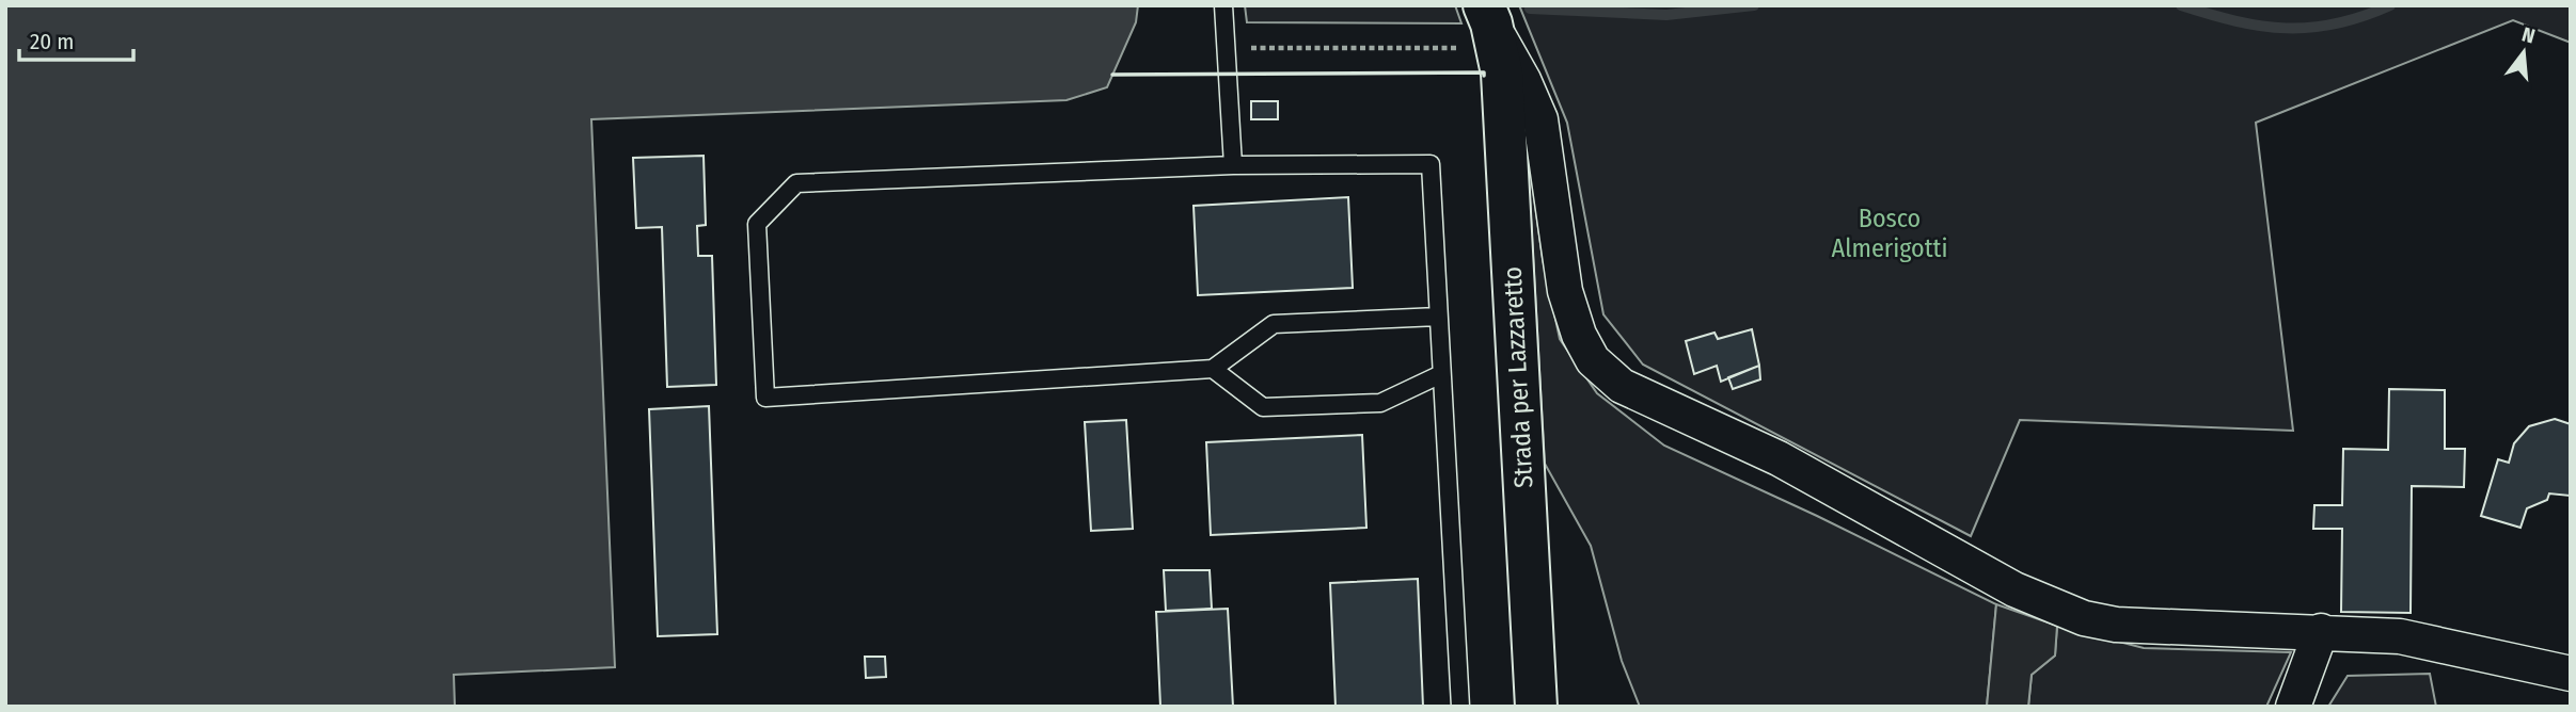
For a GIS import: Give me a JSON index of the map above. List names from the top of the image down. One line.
{"streets":{"main road":["Strada per Lazzaretto"]},"parks":["Bosco Almerigotti"],"scale_bar":"20 m","north":"top"}
